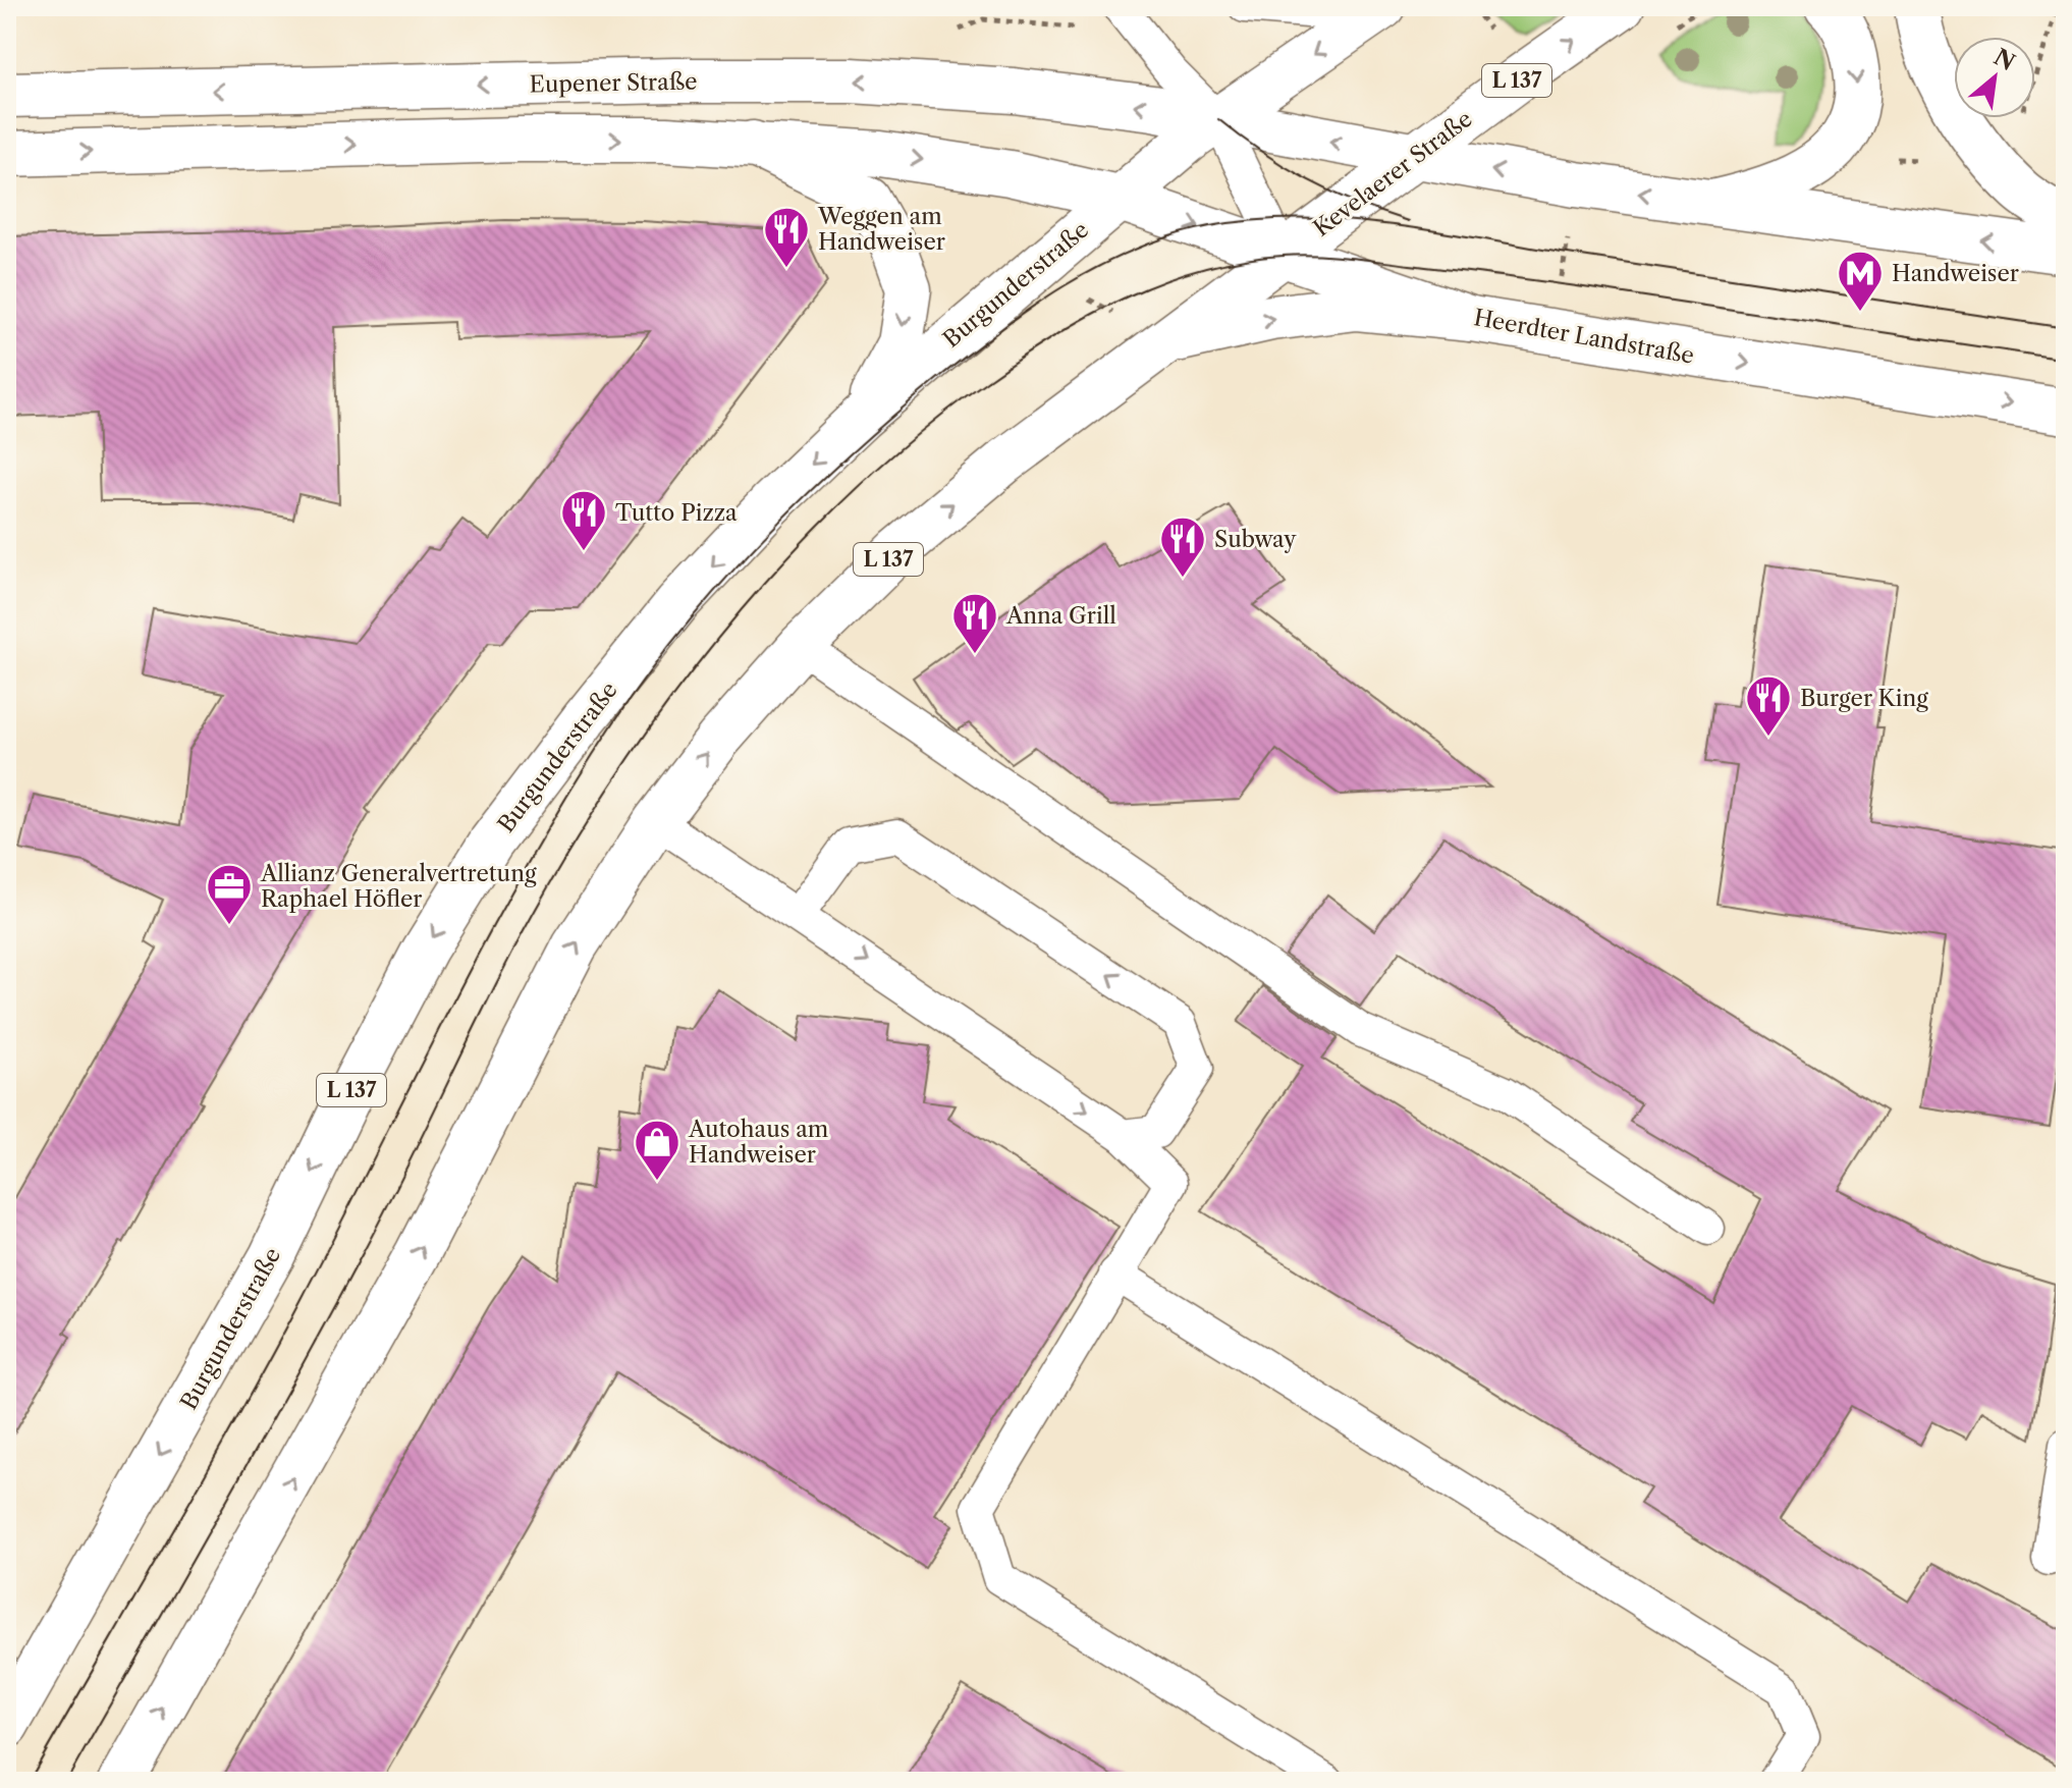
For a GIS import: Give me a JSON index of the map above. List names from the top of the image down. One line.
{"streets":{"main road":["L 137","Eupener Straße","Kevelaerer Straße","Burgunderstraße","Heerdter Landstraße"]},"crossings":[["L 137","Eupener Straße"],["L 137","Kevelaerer Straße"],["L 137","Burgunderstraße"],["L 137","Heerdter Landstraße"],["Eupener Straße","Burgunderstraße"],["Kevelaerer Straße","Heerdter Landstraße"],["Burgunderstraße","Heerdter Landstraße"]],"one_way":["Kevelaerer Straße"],"places":{"restaurant":["Weggen am Handweiser","Tutto Pizza","Subway","Anna Grill","Burger King"],"metro station":["Handweiser"],"office":["Allianz Generalvertretung Raphael Höfler"],"shop":["Autohaus am Handweiser"]},"north":"top right"}
